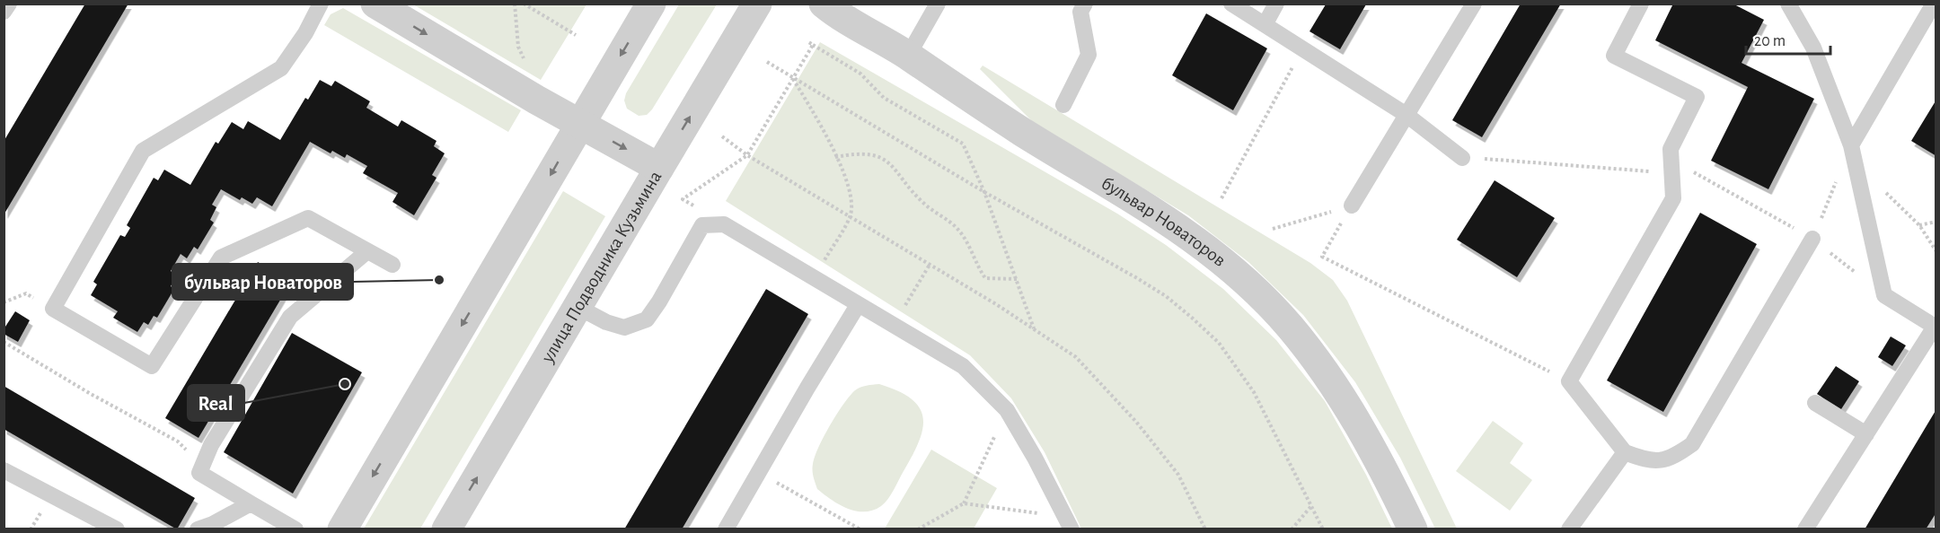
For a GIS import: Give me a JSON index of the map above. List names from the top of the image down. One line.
{"streets":{"street":["бульвар Новаторов","улица Подводника Кузьмина"]},"places":["бульвар Новаторов","Real"],"scale_bar":"20 m"}
